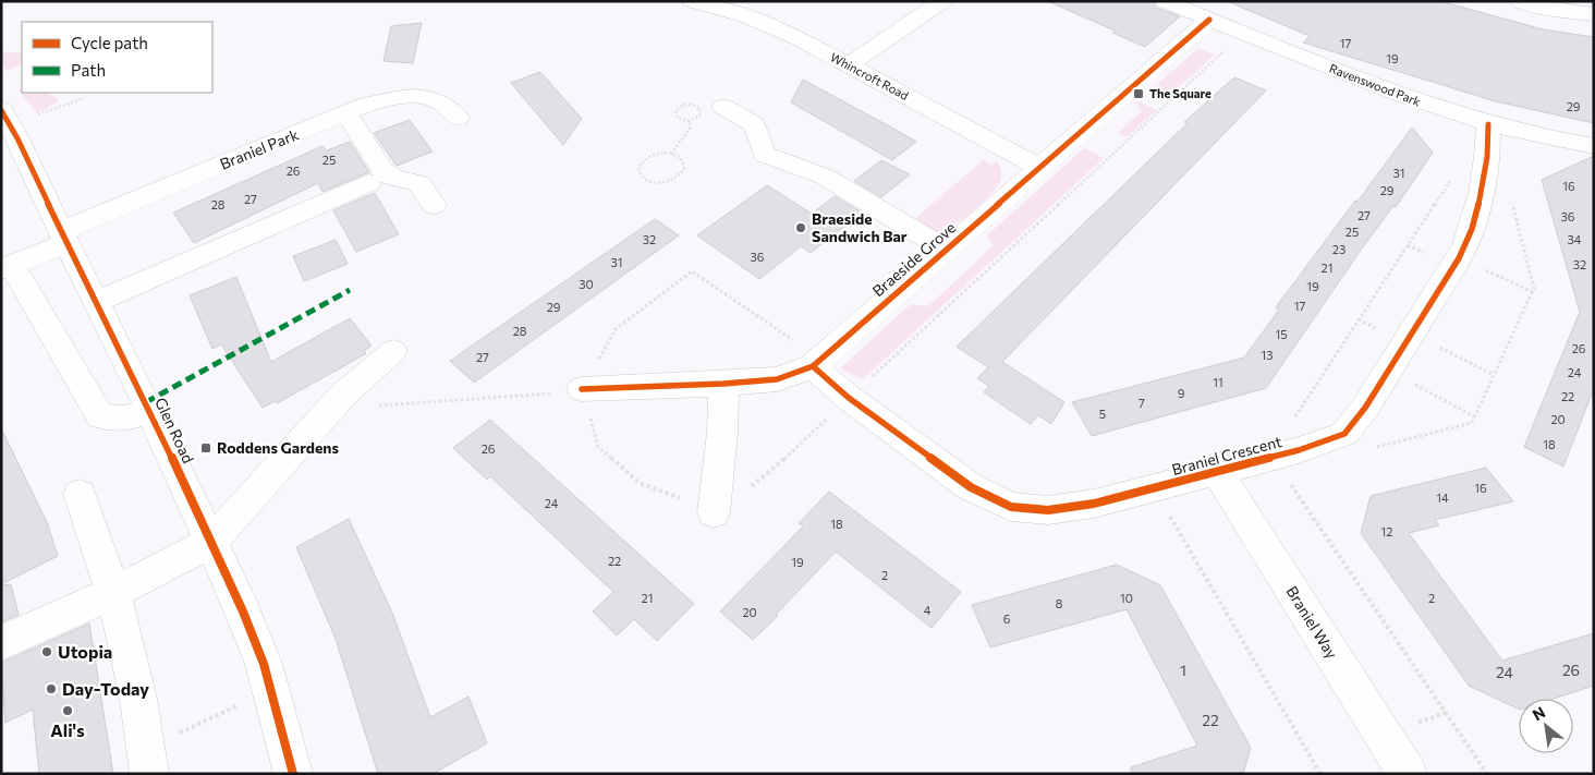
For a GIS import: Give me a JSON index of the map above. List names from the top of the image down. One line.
{"streets":{"street":["Whincroft Road","Ravenswood Park","Braniel Park","Braeside Grove","Glen Road","Braniel Crescent","Braniel Way"]},"crossings":[["Whincroft Road","Braeside Grove"],["Ravenswood Park","Braeside Grove"],["Braniel Park","Glen Road"],["Braeside Grove","Braniel Crescent"],["Braniel Crescent","Braniel Way"]],"places":{"transit":["The Square","Roddens Gardens"],"other":["Braeside Sandwich Bar","Utopia","Day-Today","Ali's"]},"house_numbers":["17","19","29","25","26","31","16","29","27","28","27","36","25","32","34","23","36","31","32","21","30","19","17","29","28","15","26","13","27","24","11","9","22","7","5","20","18","26","16","14","24","18","12","22","19","2","21","10","2","8","4","20","6","1","26","24","22"],"legend":["Cycle path","Path"],"north":"top left"}
